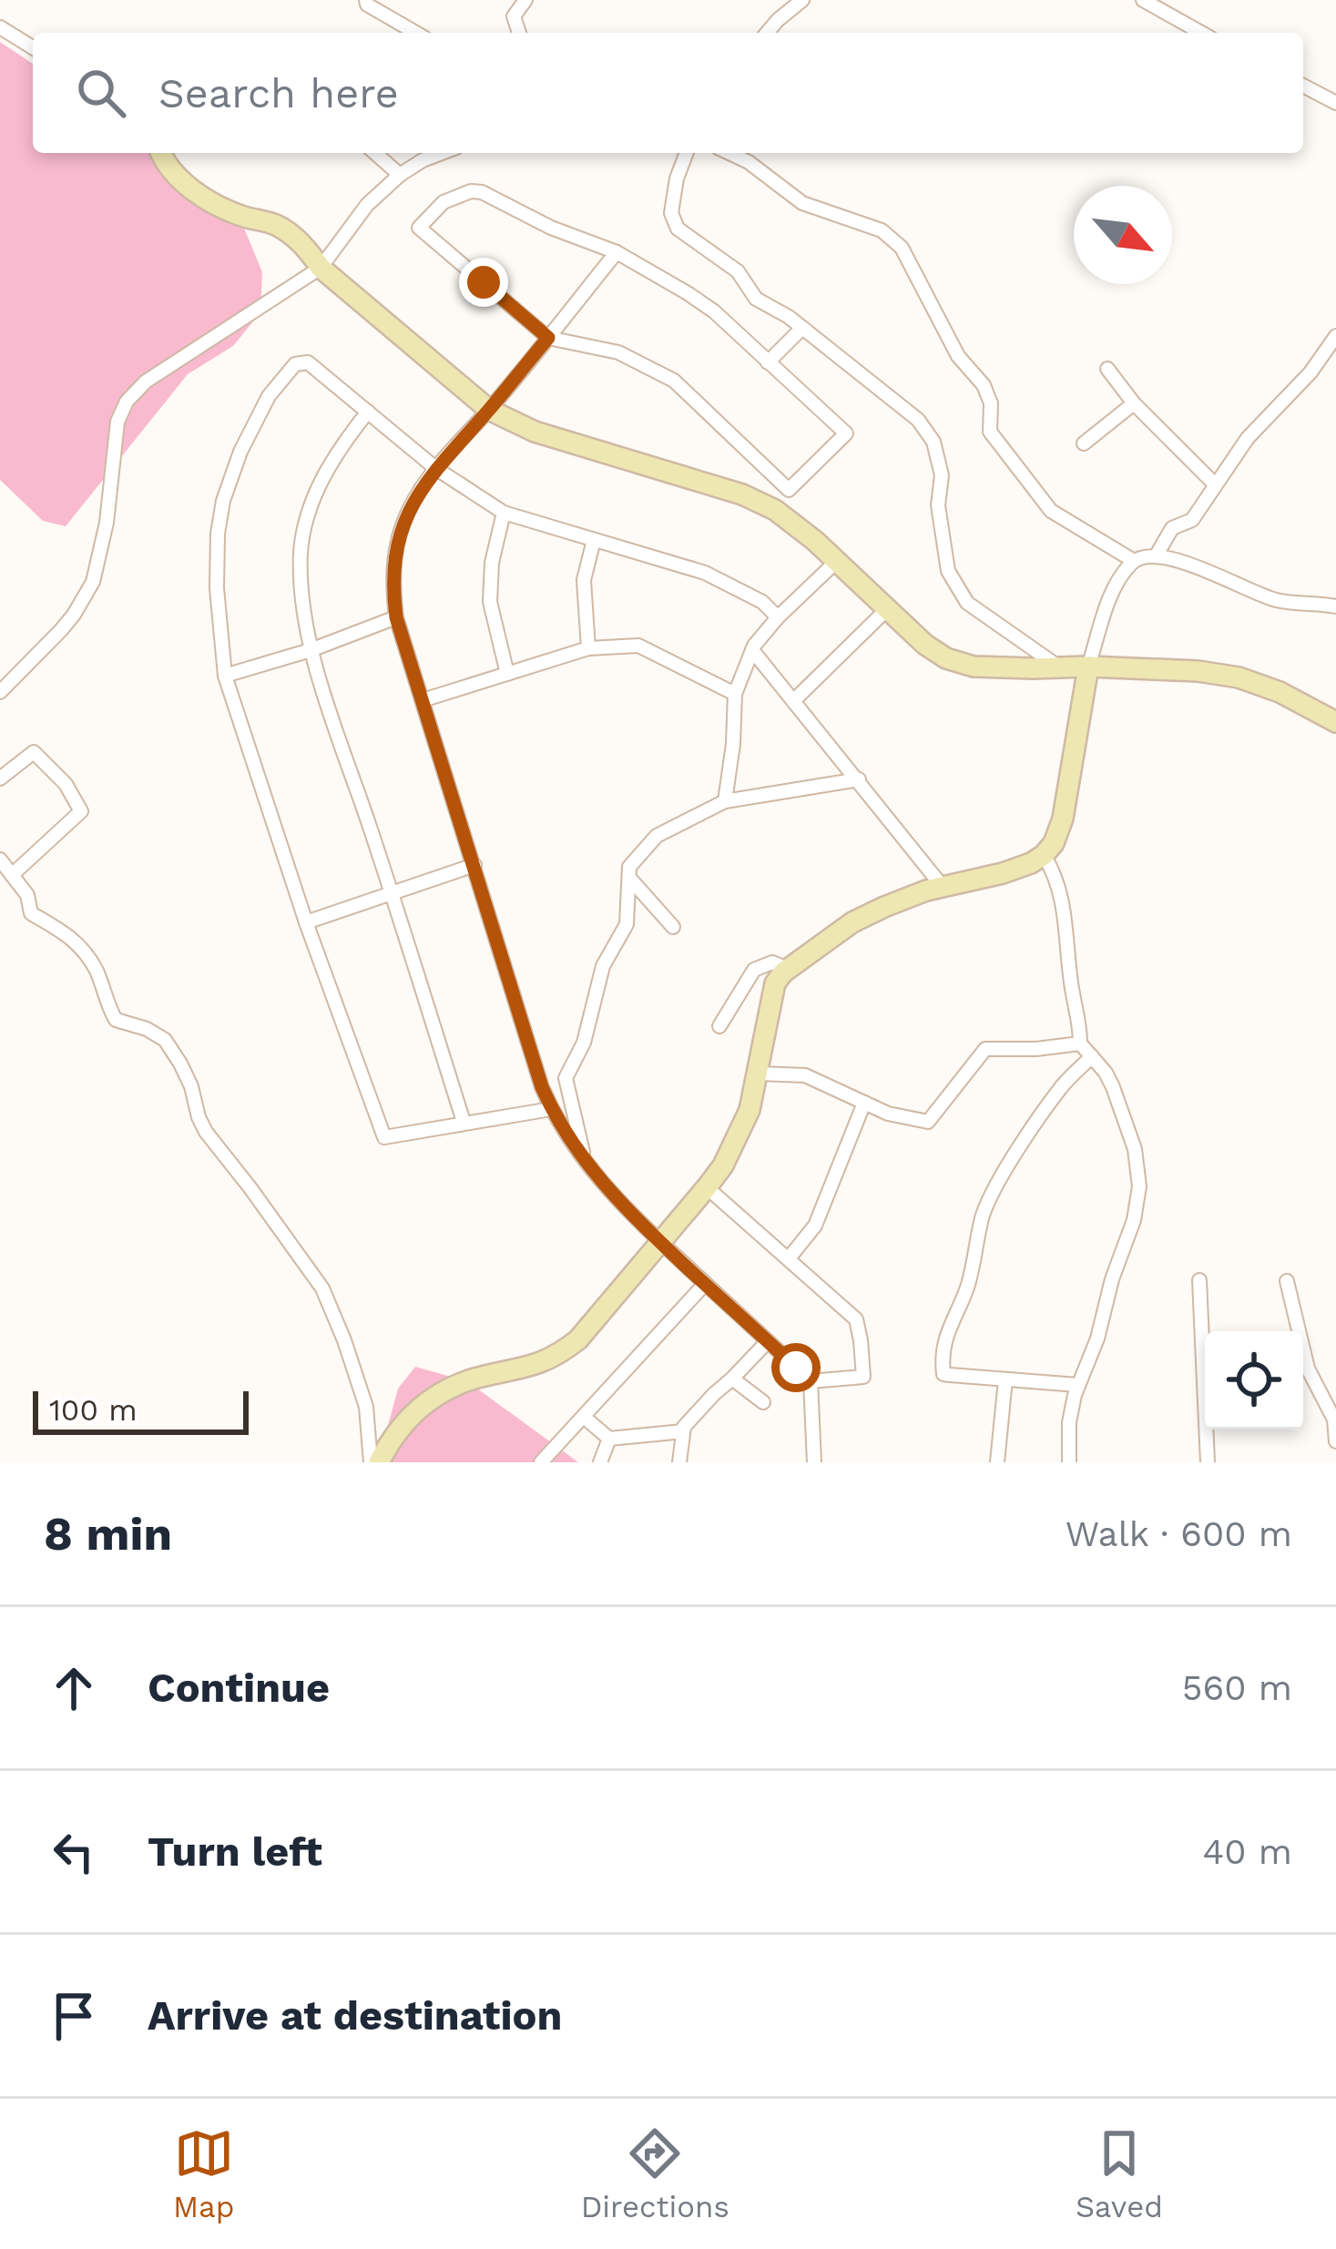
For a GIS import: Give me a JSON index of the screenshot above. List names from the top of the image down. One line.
{"scale_bar":"100 m","north":"bottom right","page":{"search":"Search here","scale":"100 m","heading":["8 min","Walk · 600 m"],"list":[["Continue","560 m"],["Turn left","40 m"],"Arrive at destination"],"nav":["Map","Directions","Saved"]}}
